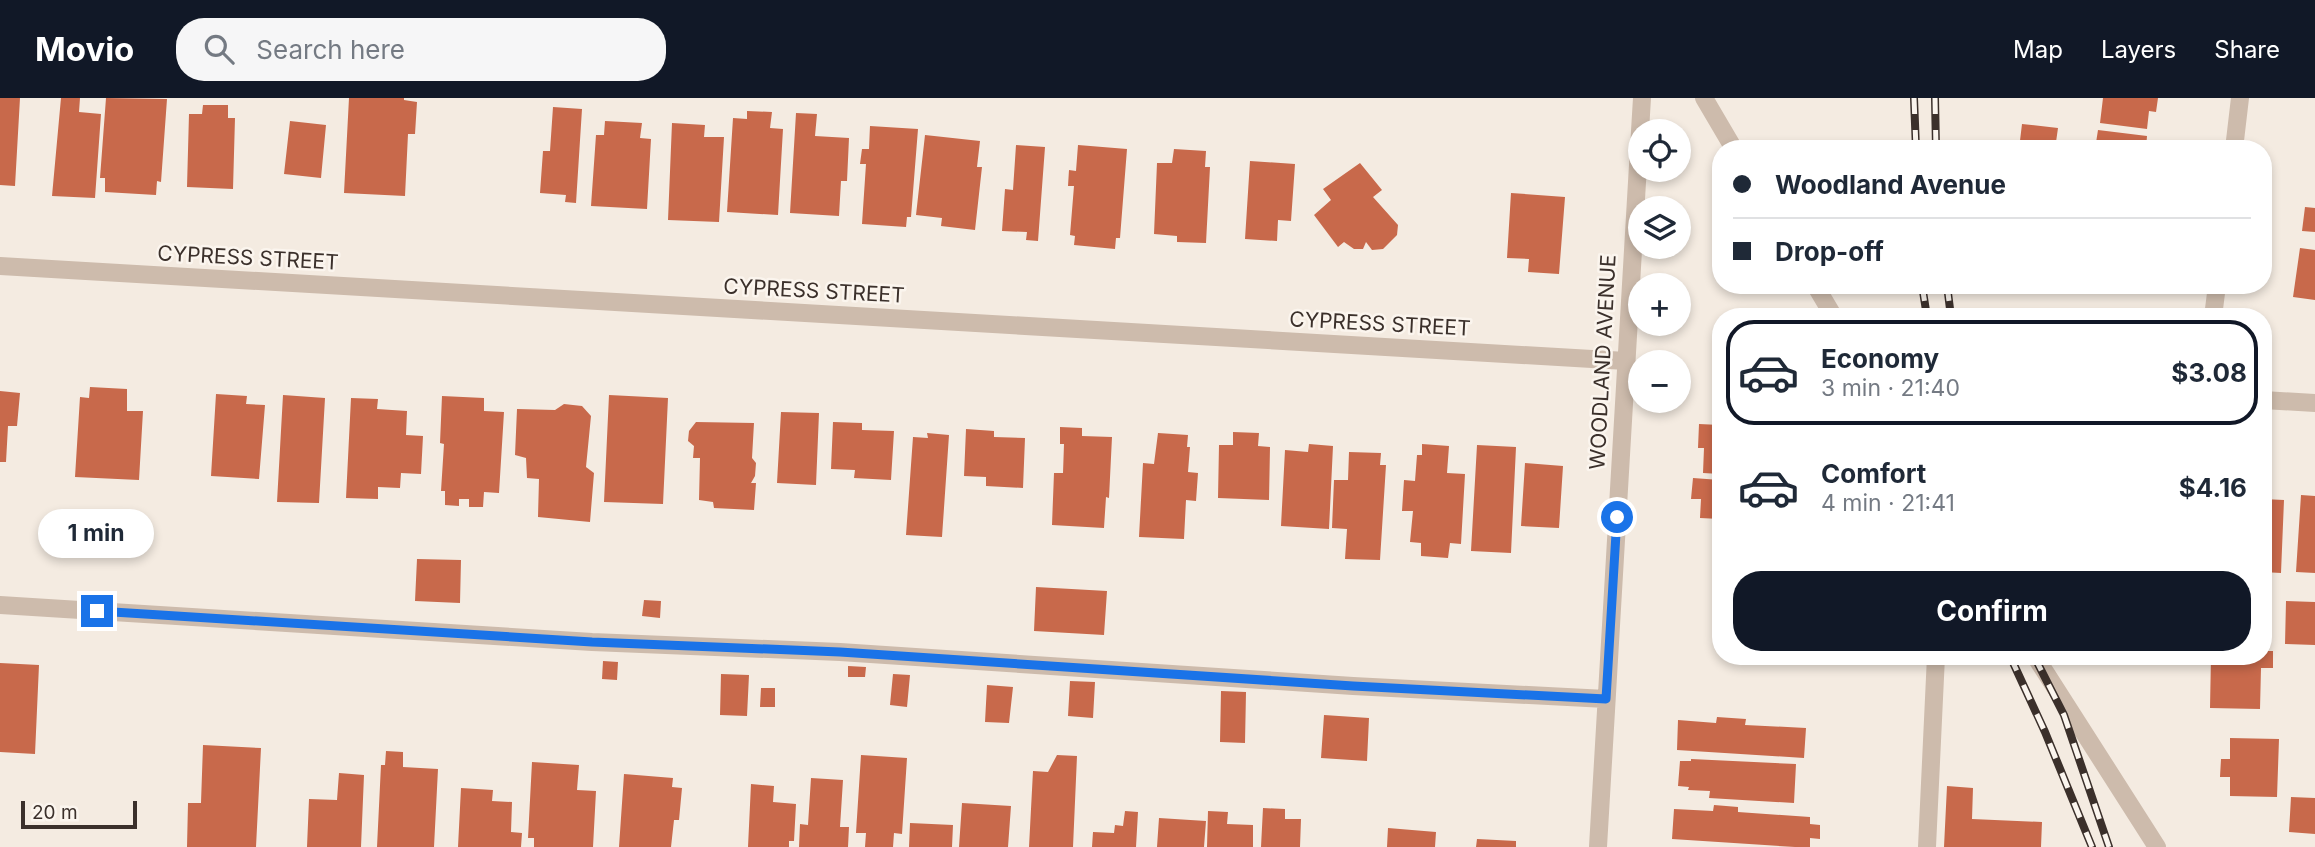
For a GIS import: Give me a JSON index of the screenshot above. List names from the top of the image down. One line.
{"streets":{"street":["CYPRESS STREET","WOODLAND AVENUE"]},"crossings":[["CYPRESS STREET","WOODLAND AVENUE"]],"scale_bar":"20 m","page":{"header":"Movio","search":"Search here","nav":["Map","Layers","Share"],"map_buttons":["+","−"],"banner":["Woodland Avenue","Drop-off"],"list":[{"name":"Economy","note":"3 min · 21:40","value":"$3.08"},{"name":"Comfort","note":"4 min · 21:41","value":"$4.16"}],"bubble":"1 min","buttons":"Confirm","scale":"20 m"}}
